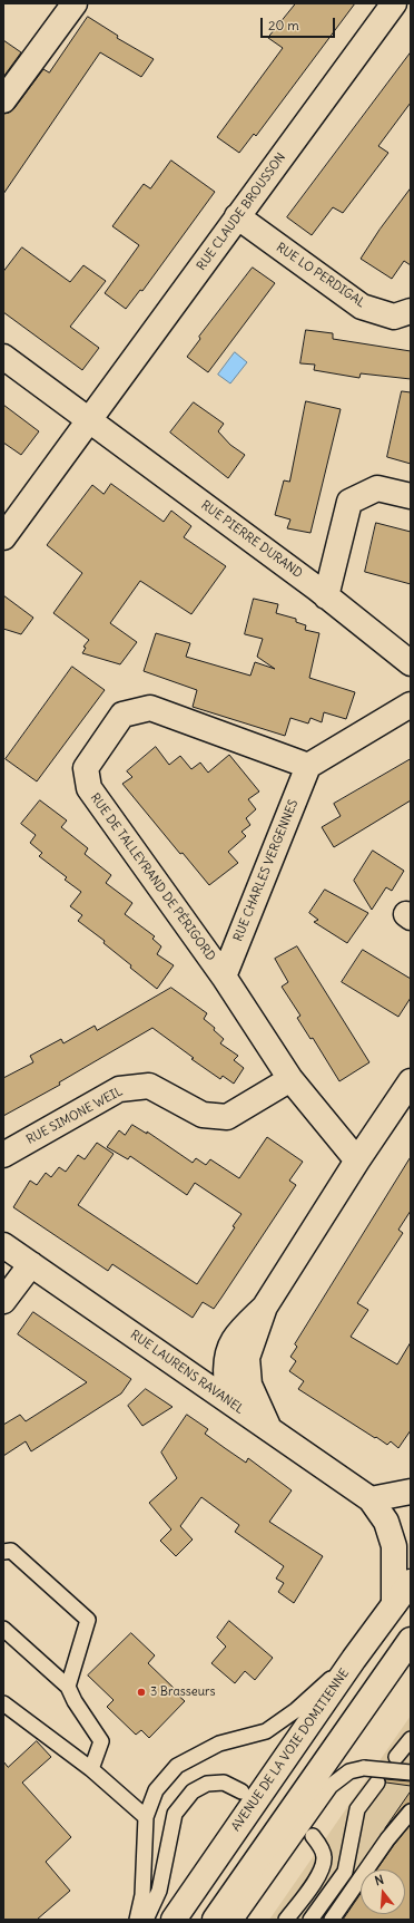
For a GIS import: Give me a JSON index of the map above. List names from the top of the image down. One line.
{"streets":{"street":["RUE CLAUDE BROUSSON","RUE LO PERDIGAL","RUE PIERRE DURAND","RUE CHARLES VERGENNES","RUE DE TALLEYRAND DE PÉRIGORD","RUE SIMONE WEIL","RUE LAURENS RAVANEL","AVENUE DE LA VOIE DOMITIENNE"]},"crossings":[["RUE CLAUDE BROUSSON","RUE LO PERDIGAL"],["RUE CLAUDE BROUSSON","RUE PIERRE DURAND"],["RUE CHARLES VERGENNES","RUE DE TALLEYRAND DE PÉRIGORD"],["RUE DE TALLEYRAND DE PÉRIGORD","RUE SIMONE WEIL"],["RUE LAURENS RAVANEL","AVENUE DE LA VOIE DOMITIENNE"]],"places":["3 Brasseurs"],"scale_bar":"20 m","north":"top"}
